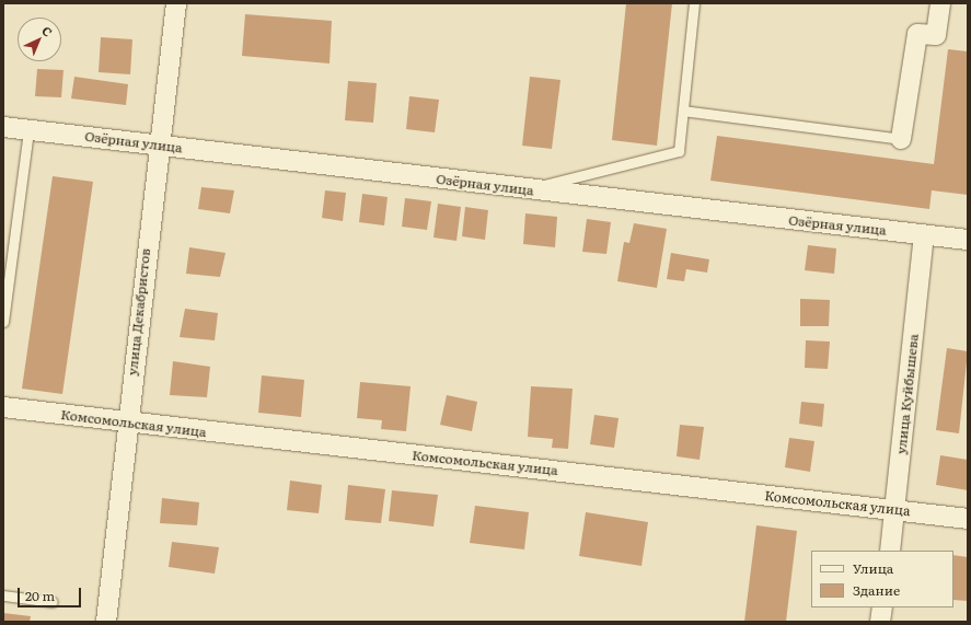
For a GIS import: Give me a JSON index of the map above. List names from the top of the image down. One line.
{"streets":{"street":["Озёрная улица","улица Декабристов","улица Куйбышева","Комсомольская улица"]},"crossings":[["Озёрная улица","улица Декабристов"],["Озёрная улица","улица Куйбышева"],["улица Декабристов","Комсомольская улица"],["улица Куйбышева","Комсомольская улица"]],"legend":["Улица","Здание"],"scale_bar":"20 m","north":"top right"}
